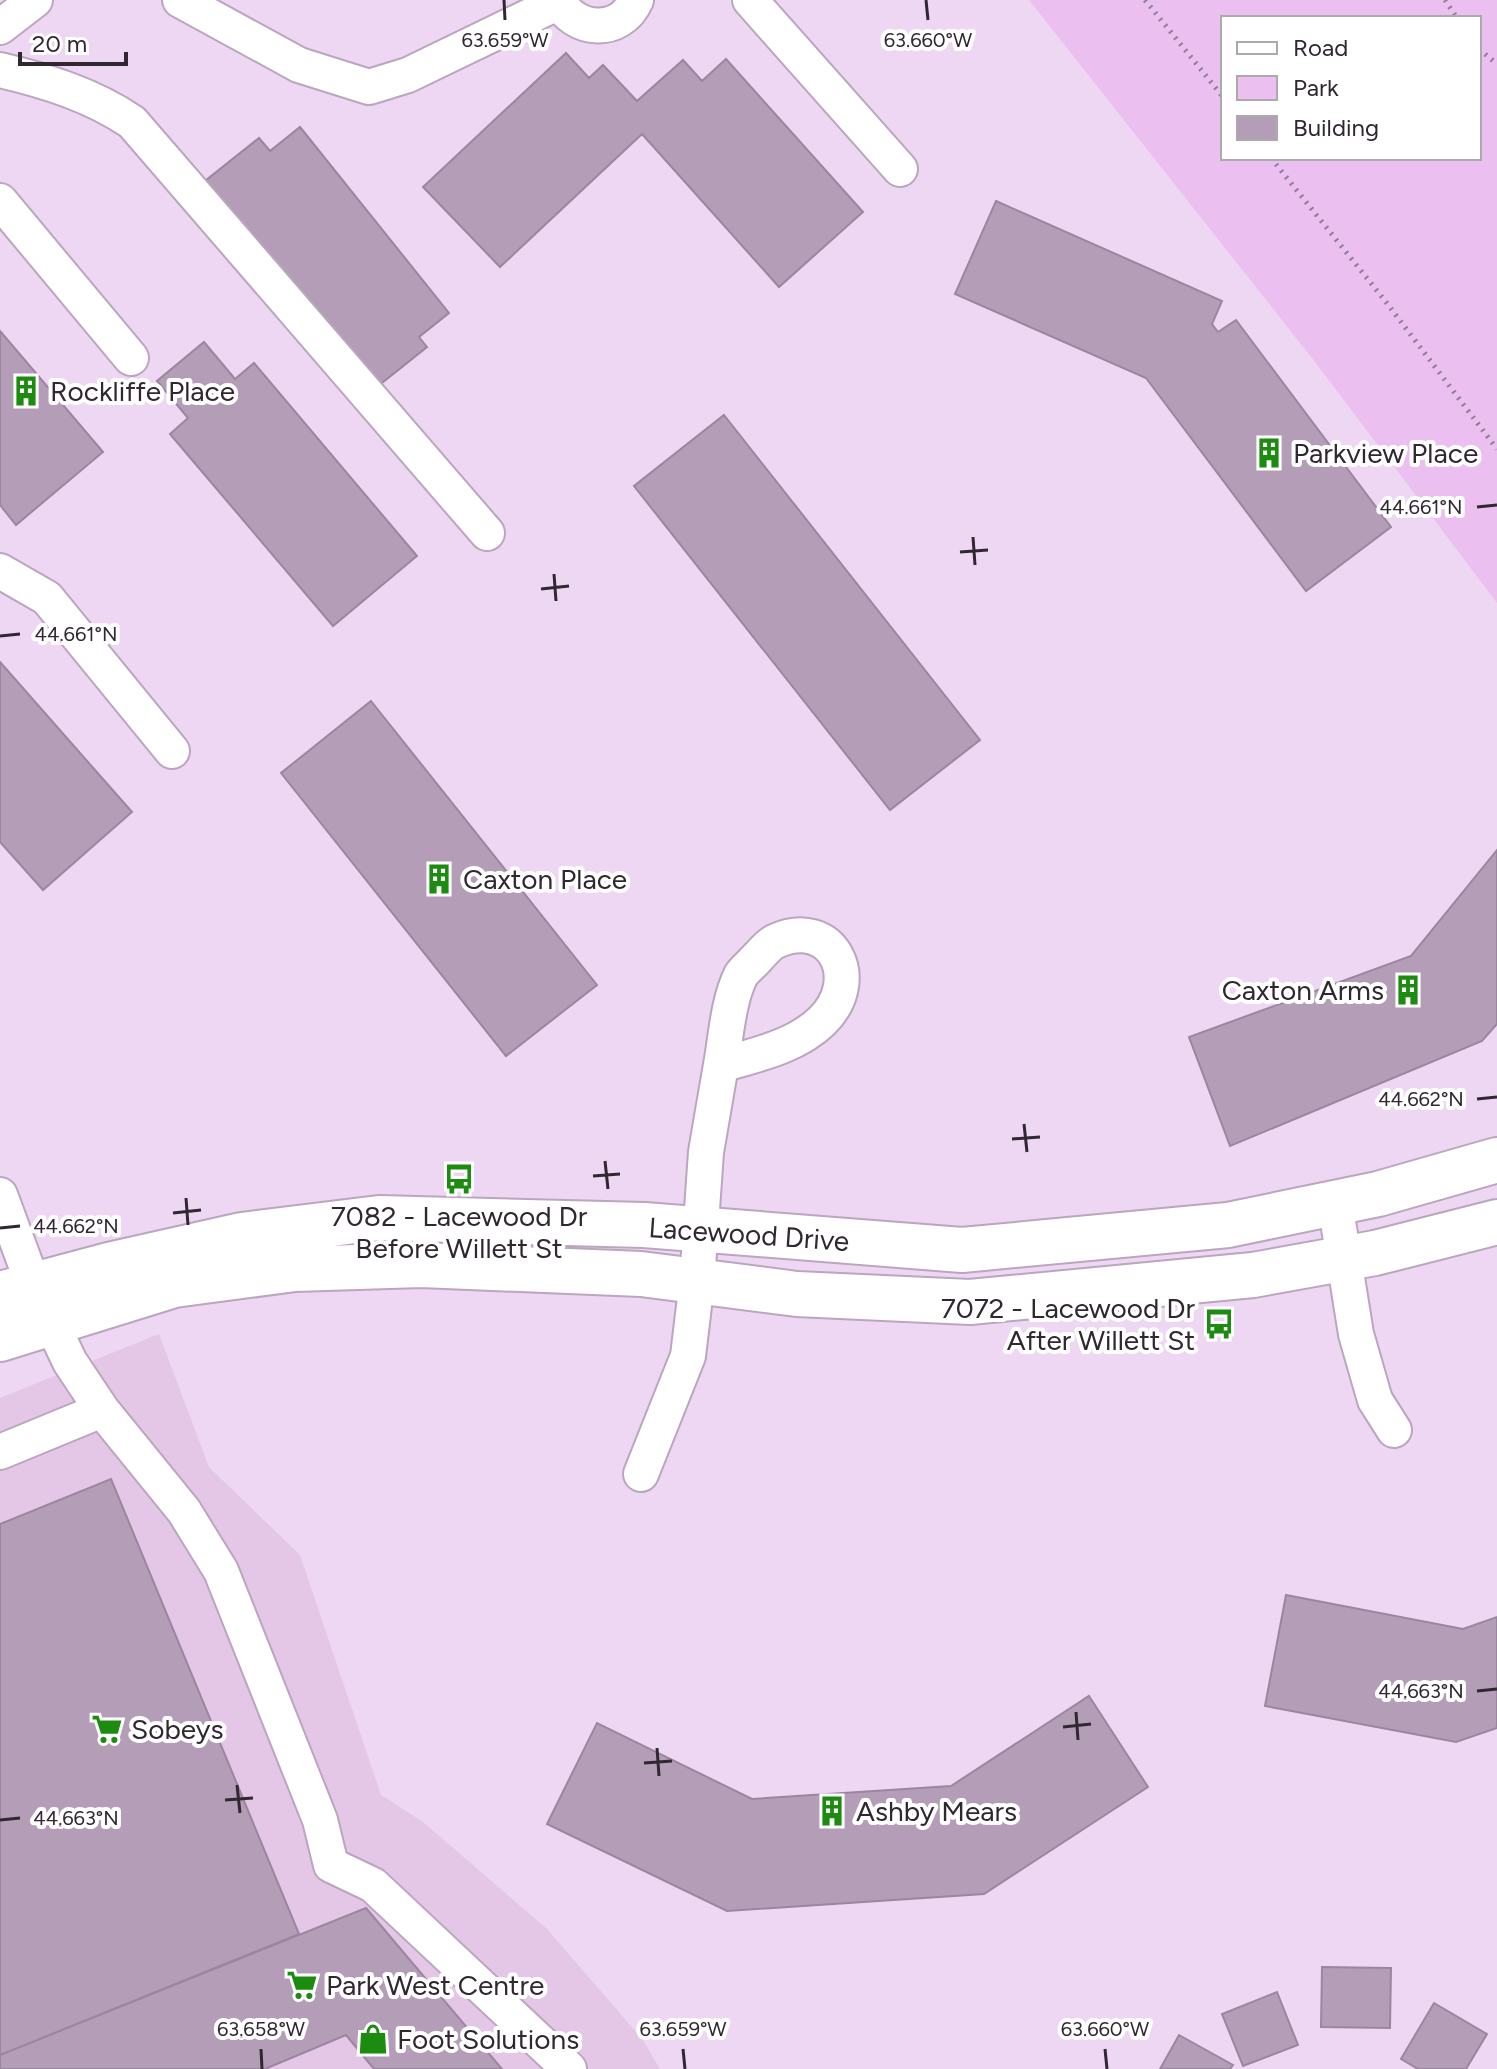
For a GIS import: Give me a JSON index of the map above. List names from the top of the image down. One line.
{"streets":{"main road":["Lacewood Drive"]},"places":{"building":["Rockliffe Place","Parkview Place","Caxton Place","Caxton Arms","Ashby Mears"],"bus stop":["7082 - Lacewood Dr Before Willett St","7072 - Lacewood Dr After Willett St"],"supermarket":["Sobeys","Park West Centre"],"shop":["Foot Solutions"]},"legend":["Road","Park","Building"],"scale_bar":"20 m","coordinates":["63.659°W","63.660°W","44.661°N","44.662°N","44.663°N","63.658°W"]}
